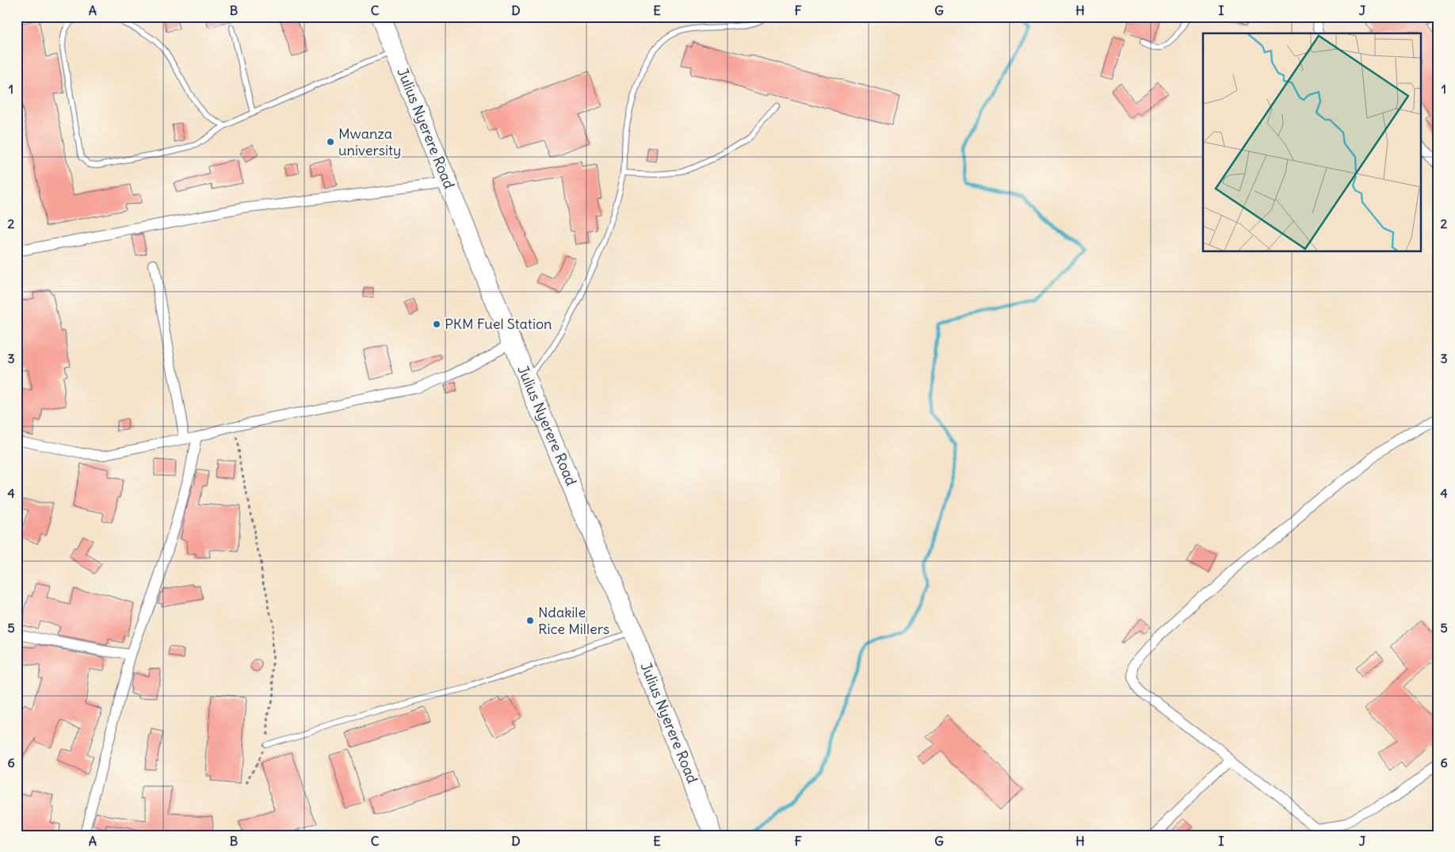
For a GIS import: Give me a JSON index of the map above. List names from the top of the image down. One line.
{"streets":{"highway":["Julius Nyerere Road"]},"places":["Mwanza university","PKM Fuel Station","Ndakile Rice Millers"],"grid":{"columns":["A","B","C","D","E","F","G","H","I","J"],"rows":["1","2","3","4","5","6"]}}
